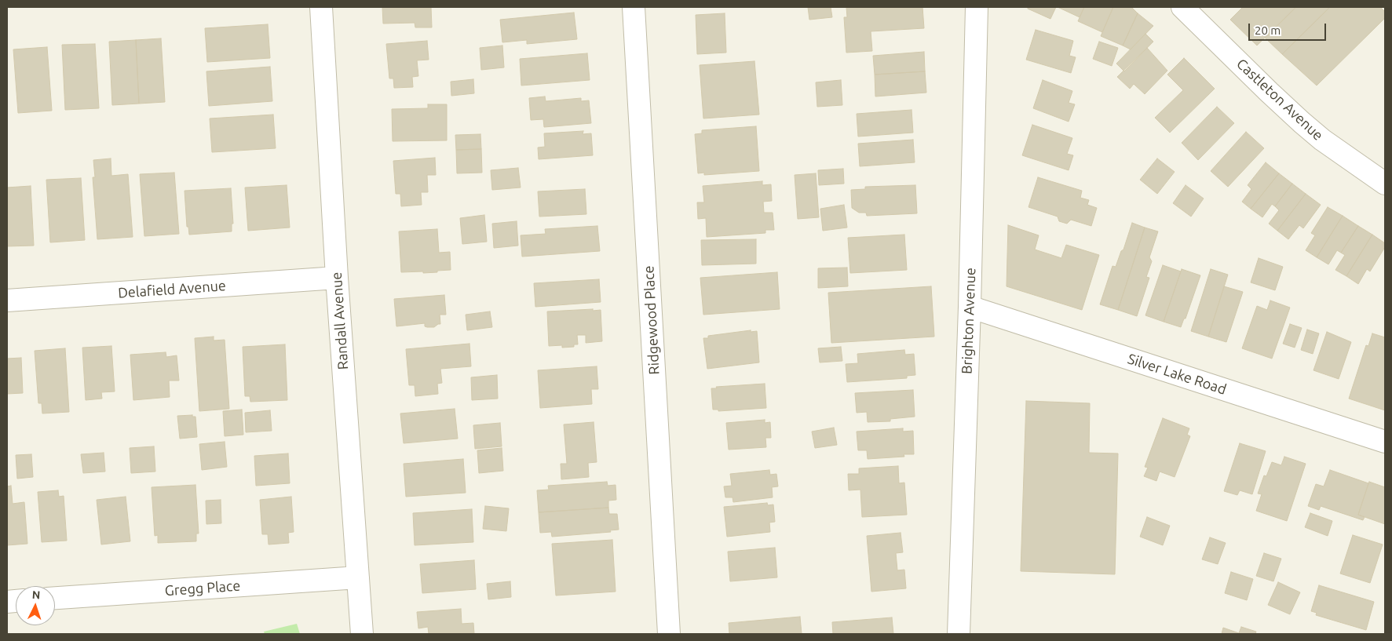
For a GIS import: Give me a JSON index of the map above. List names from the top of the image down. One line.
{"streets":{"street":["Castleton Avenue","Delafield Avenue","Ridgewood Place","Randall Avenue","Brighton Avenue","Silver Lake Road","Gregg Place"]},"crossings":[["Delafield Avenue","Randall Avenue"],["Randall Avenue","Gregg Place"],["Brighton Avenue","Silver Lake Road"]],"scale_bar":"20 m","north":"top"}
